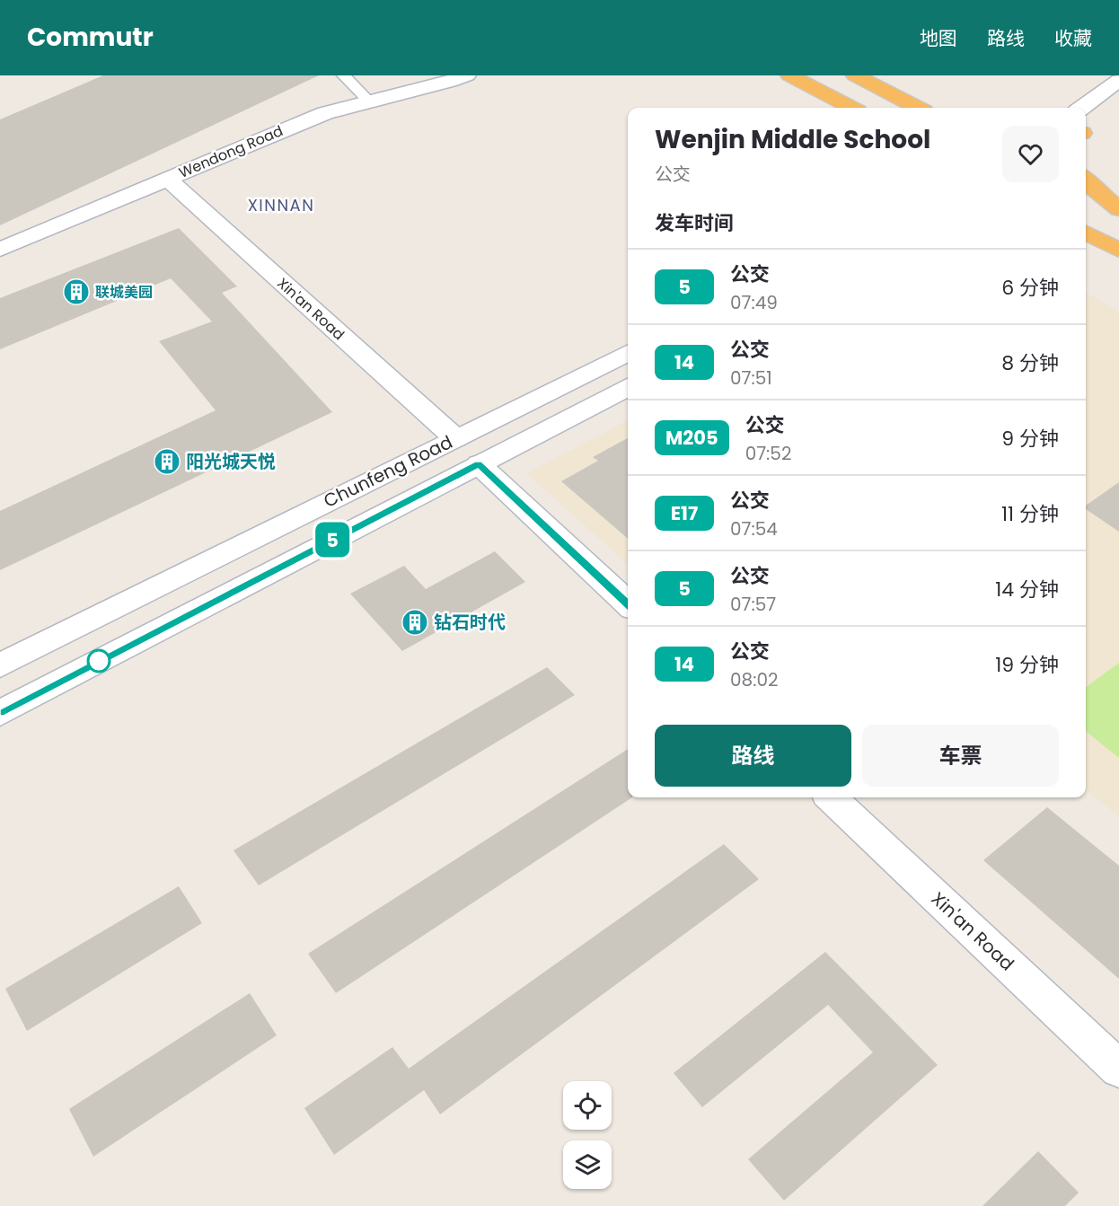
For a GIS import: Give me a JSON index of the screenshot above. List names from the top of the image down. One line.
{"streets":{"street":["Wendong Road","Xin'an Road","Chunfeng Road"]},"crossings":[["Wendong Road","Xin'an Road"],["Xin'an Road","Chunfeng Road"]],"districts":["XINNAN"],"places":{"building":["联城美园","阳光城天悦","钻石时代"]},"lines":["bus line 5"],"page":{"header":"Commutr","nav":["地图","路线","收藏"],"on_map":"5","heading":[["Wenjin Middle School","公交"],"发车时间"],"list":[{"mark":"5","name":"公交","note":"07:49","value":"6 分钟"},{"mark":"14","name":"公交","note":"07:51","value":"8 分钟"},{"mark":"M205","name":"公交","note":"07:52","value":"9 分钟"},{"mark":"E17","name":"公交","note":"07:54","value":"11 分钟"},{"mark":"5","name":"公交","note":"07:57","value":"14 分钟"},{"mark":"14","name":"公交","note":"08:02","value":"19 分钟"}],"buttons":["路线","车票"]}}
